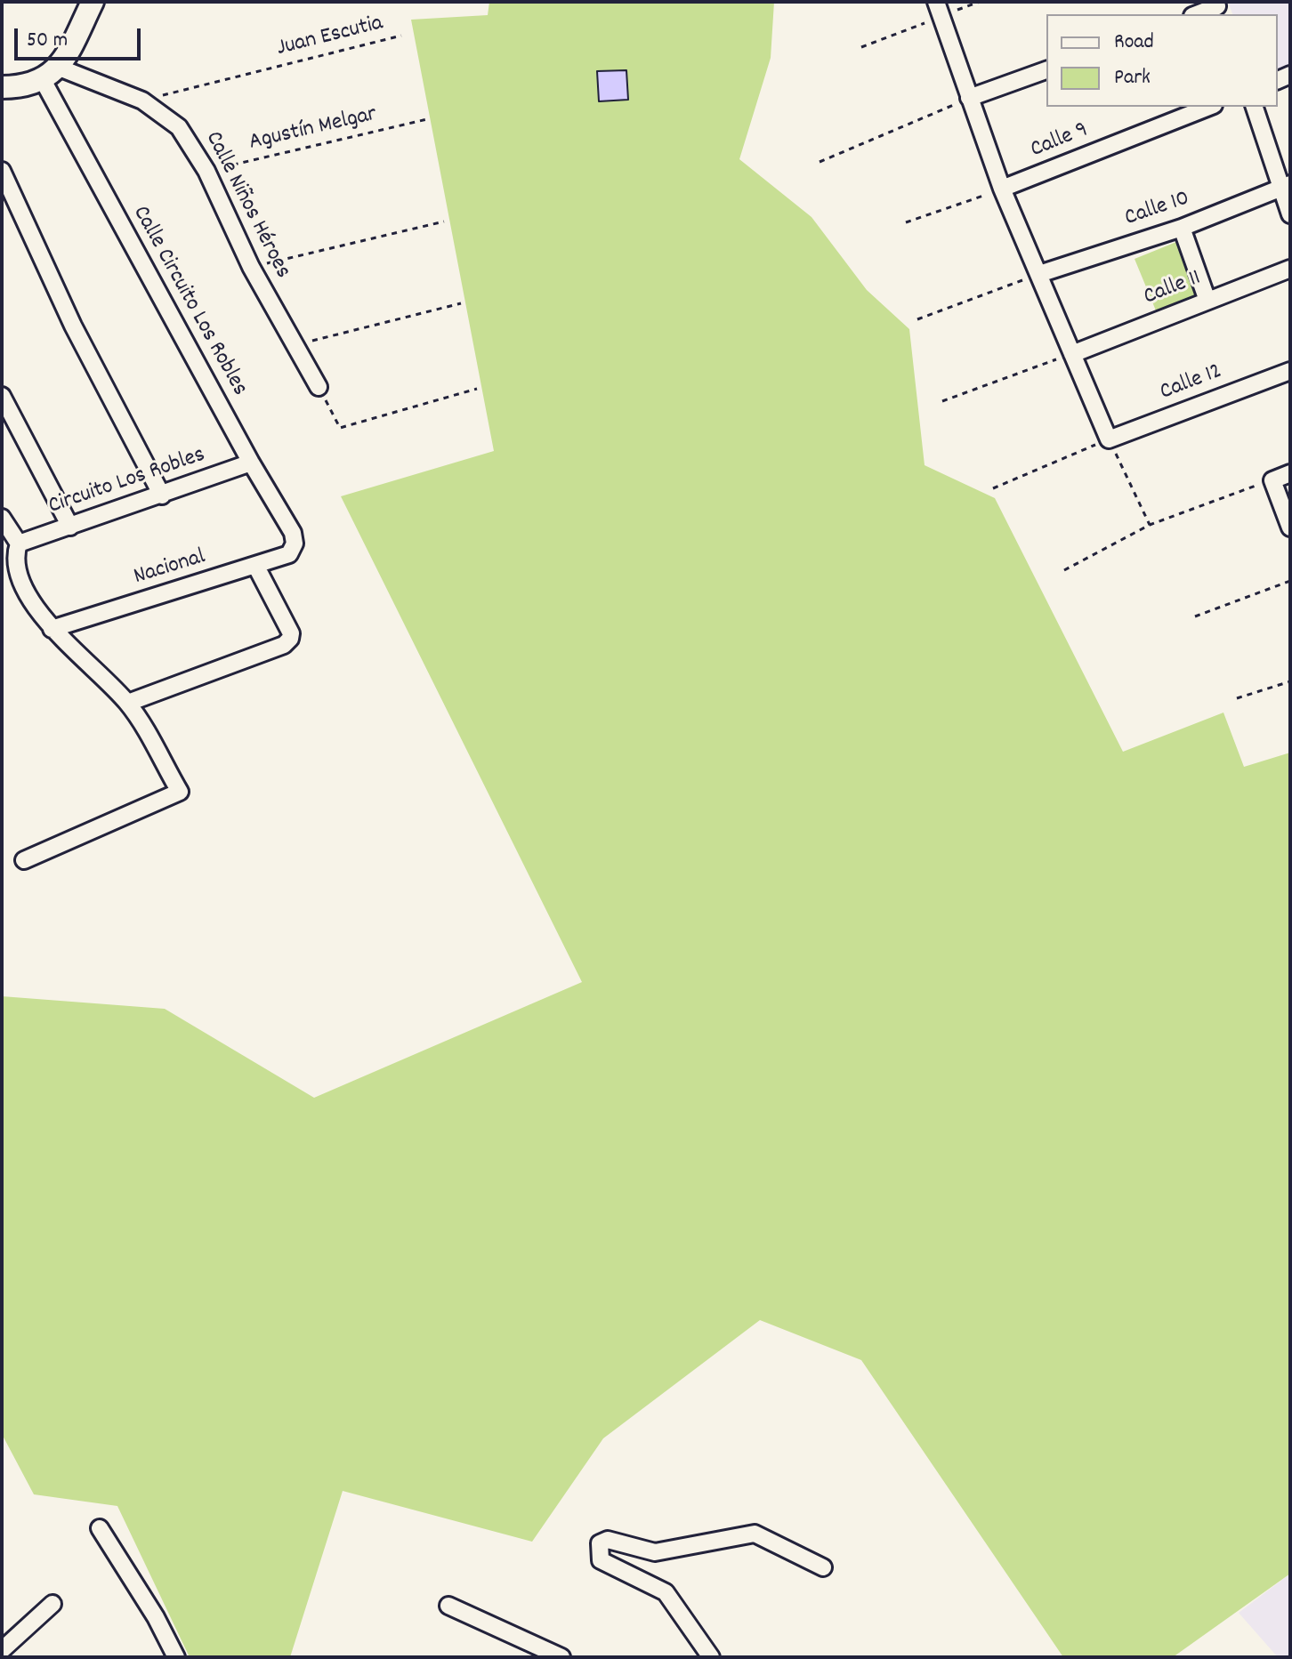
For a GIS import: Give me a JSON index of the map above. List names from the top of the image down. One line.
{"streets":{"street":["Calle 9","Calle Niños Héroes","Calle 10","Calle 11","Calle Circuito Los Robles","Calle 12","Circuito Los Robles","Nacional"],"path":["Juan Escutia","Agustín Melgar"]},"crossings":[["Juan Escutia","Calle Niños Héroes"],["Agustín Melgar","Calle Niños Héroes"],["Calle Niños Héroes","Calle Circuito Los Robles"],["Calle Circuito Los Robles","Circuito Los Robles"],["Calle Circuito Los Robles","Nacional"]],"legend":["Road","Park"],"scale_bar":"50 m"}
